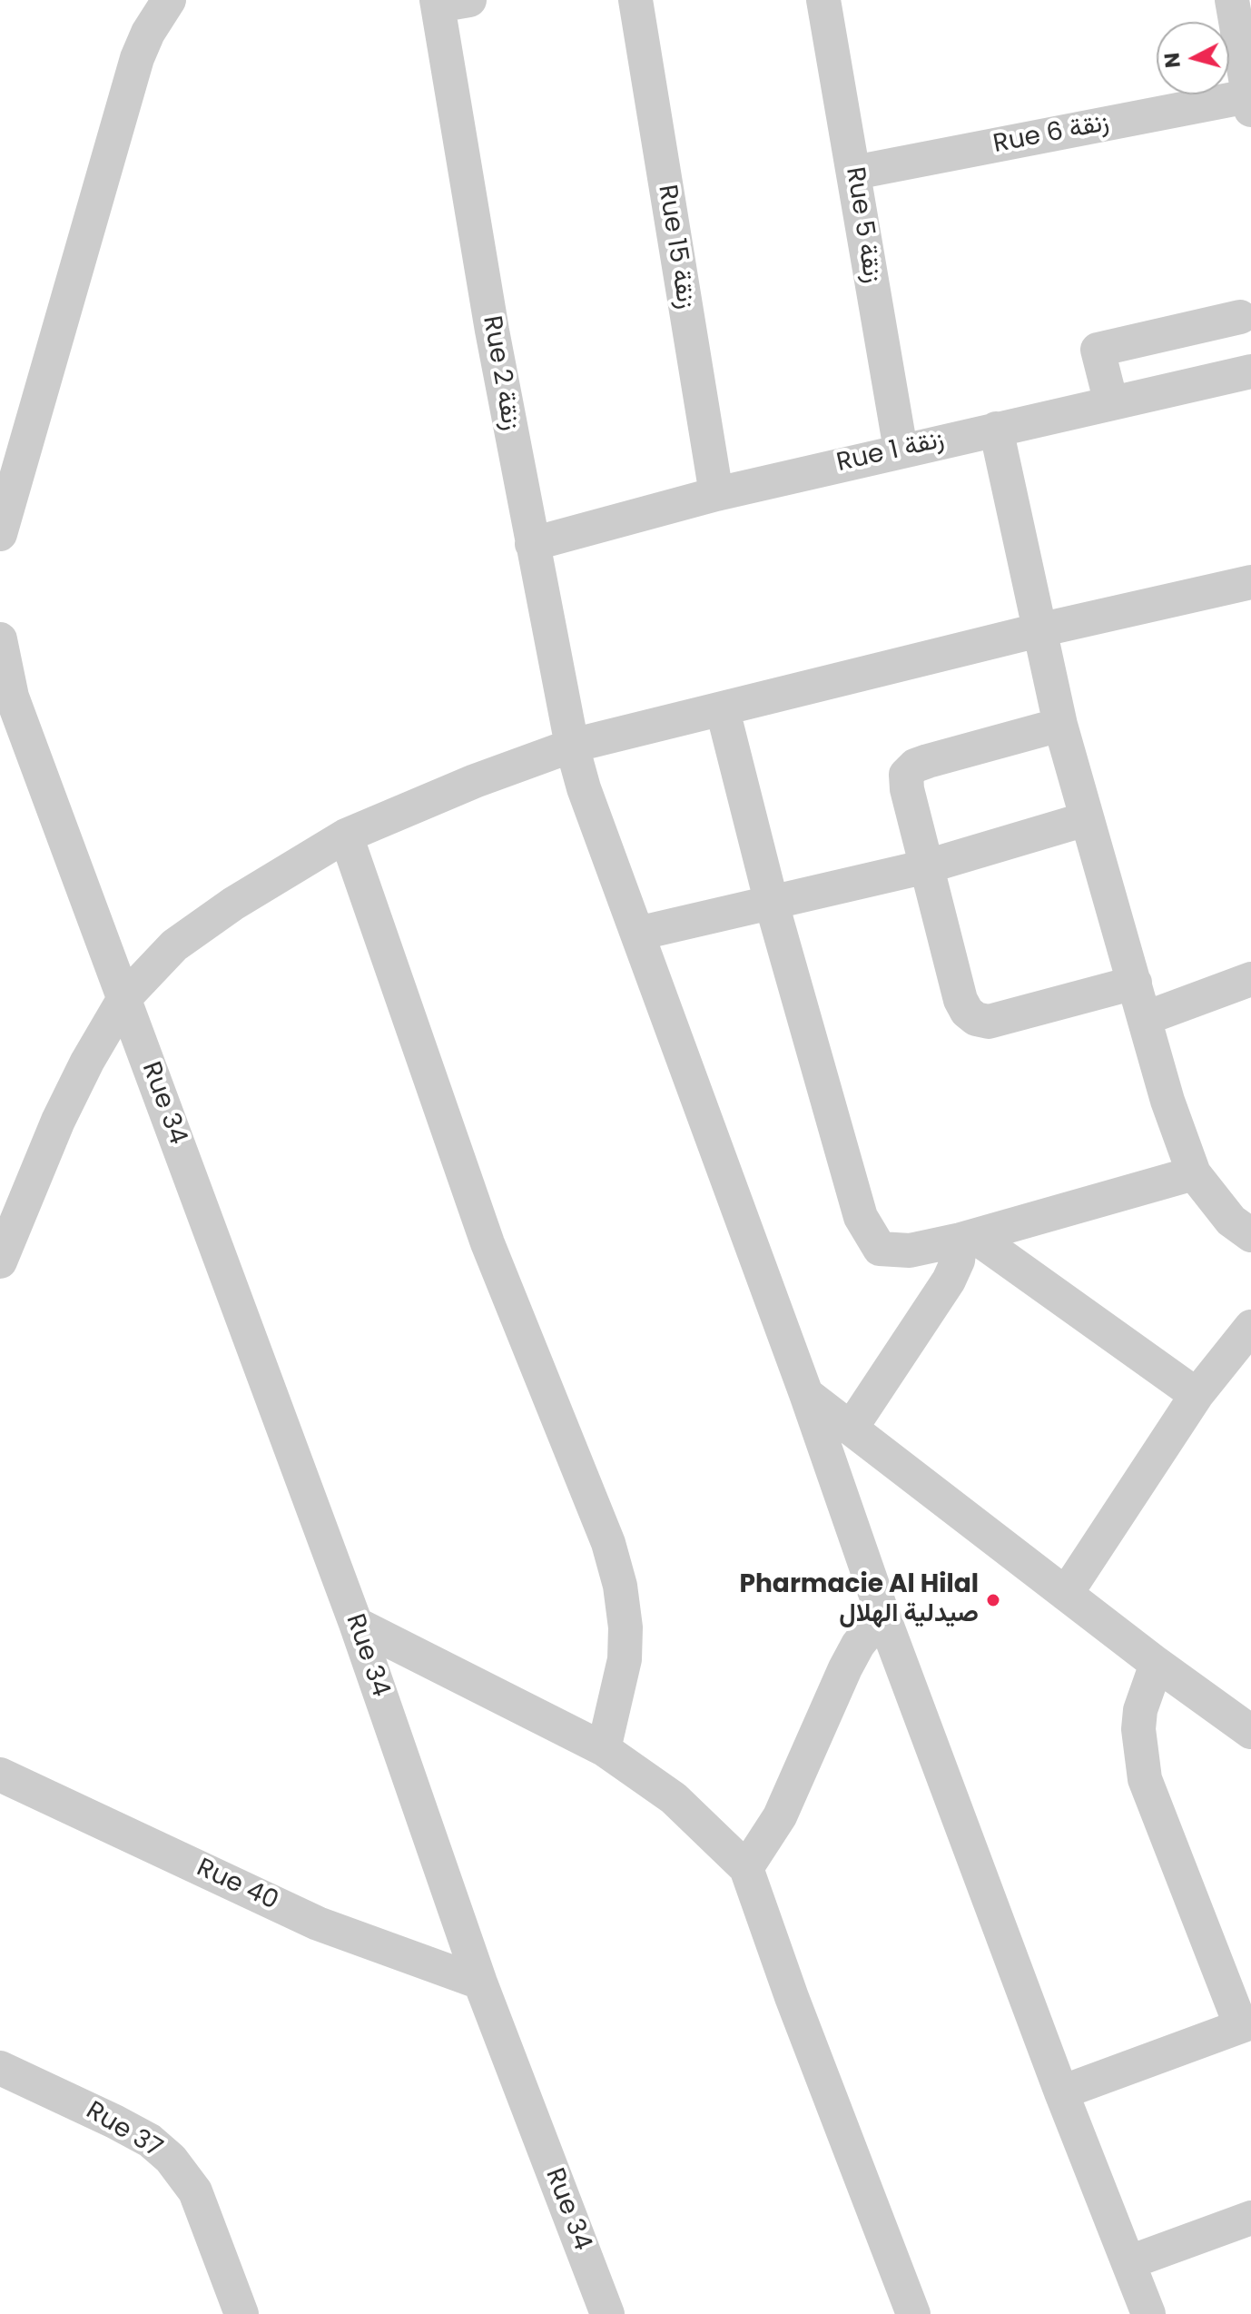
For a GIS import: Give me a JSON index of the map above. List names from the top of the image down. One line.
{"streets":{"street":["Rue 6 زنقة","Rue 5 زنقة","Rue 15 زنقة","Rue 2 زنقة","Rue 1 زنقة","Rue 34","Rue 40","Rue 37"]},"crossings":[["Rue 6 زنقة","Rue 5 زنقة"],["Rue 5 زنقة","Rue 1 زنقة"],["Rue 15 زنقة","Rue 1 زنقة"],["Rue 2 زنقة","Rue 1 زنقة"],["Rue 34","Rue 40"]],"places":["Pharmacie Al Hilal صيدلية الهلال"],"north":"left"}
